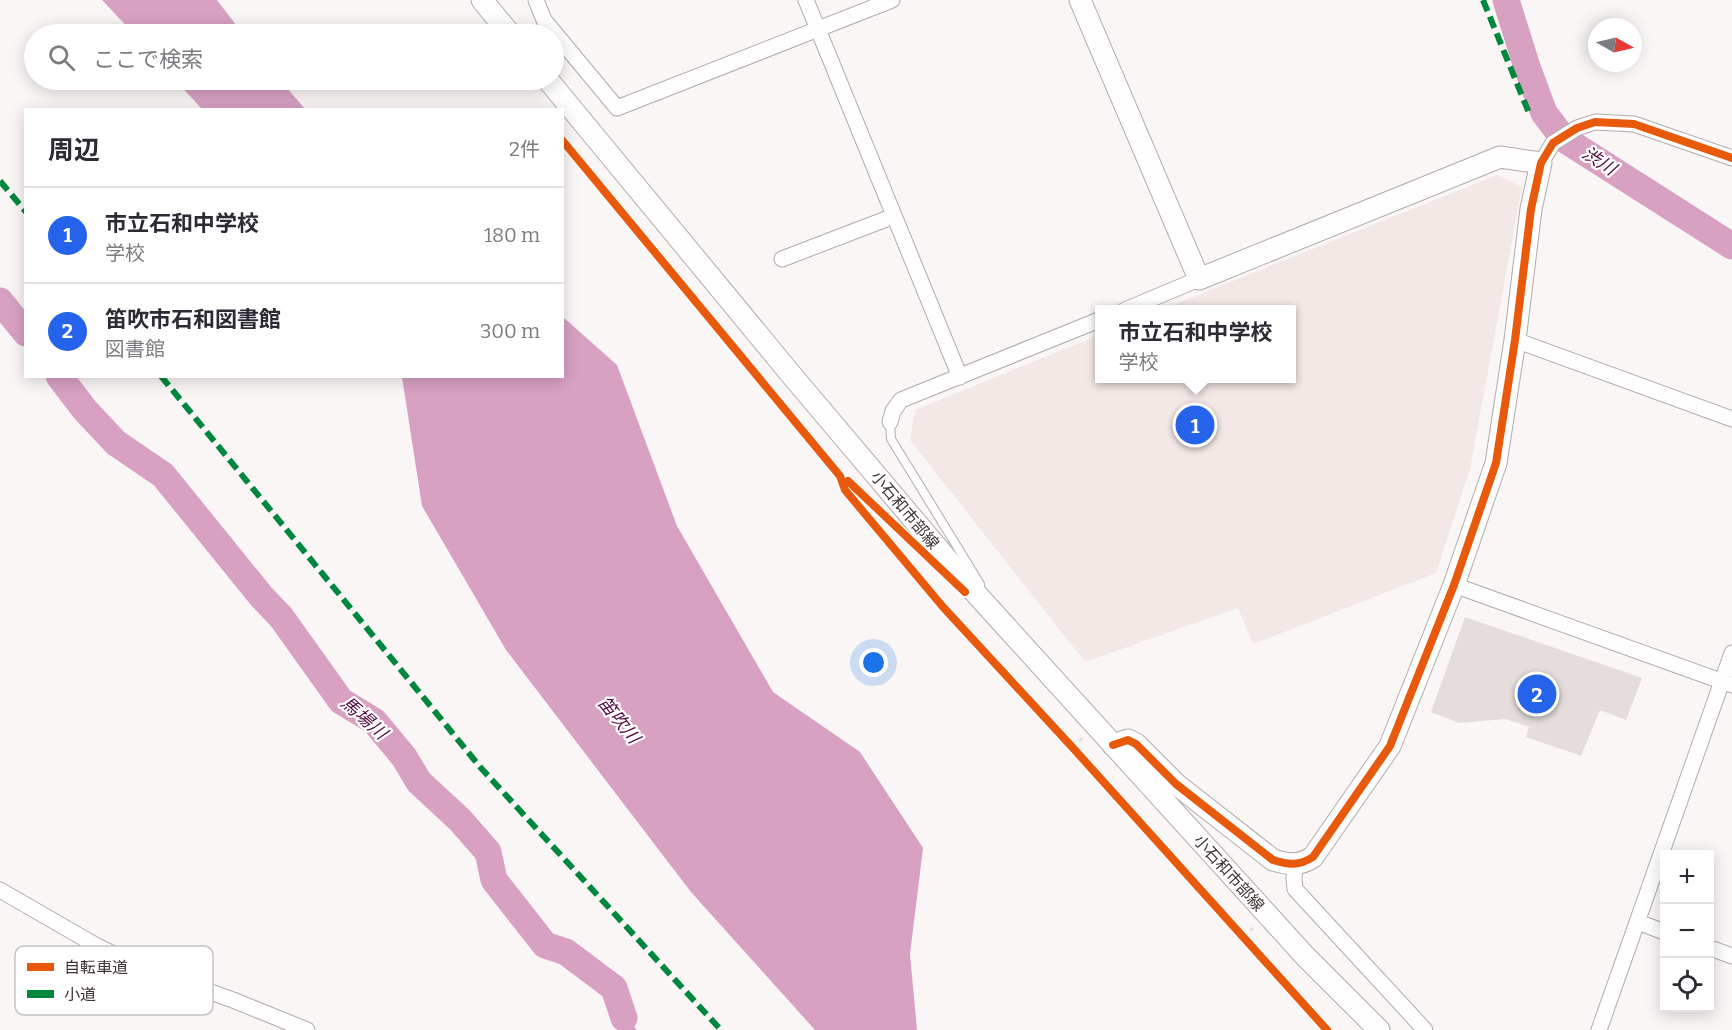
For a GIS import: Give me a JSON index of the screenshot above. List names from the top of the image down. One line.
{"streets":{"street":["小石和市部線"]},"water":["渋川","馬場川","笛吹川"],"legend":["自転車道","小道"],"north":"right","page":{"search":"ここで検索","heading":["周辺","2件"],"list":[{"mark":"1","name":"市立石和中学校","note":"学校","value":"180 m"},{"mark":"2","name":"笛吹市石和図書館","note":"図書館","value":"300 m"}],"popup":["市立石和中学校","学校"],"pins":["1","2"],"map_buttons":["+","−"]}}
